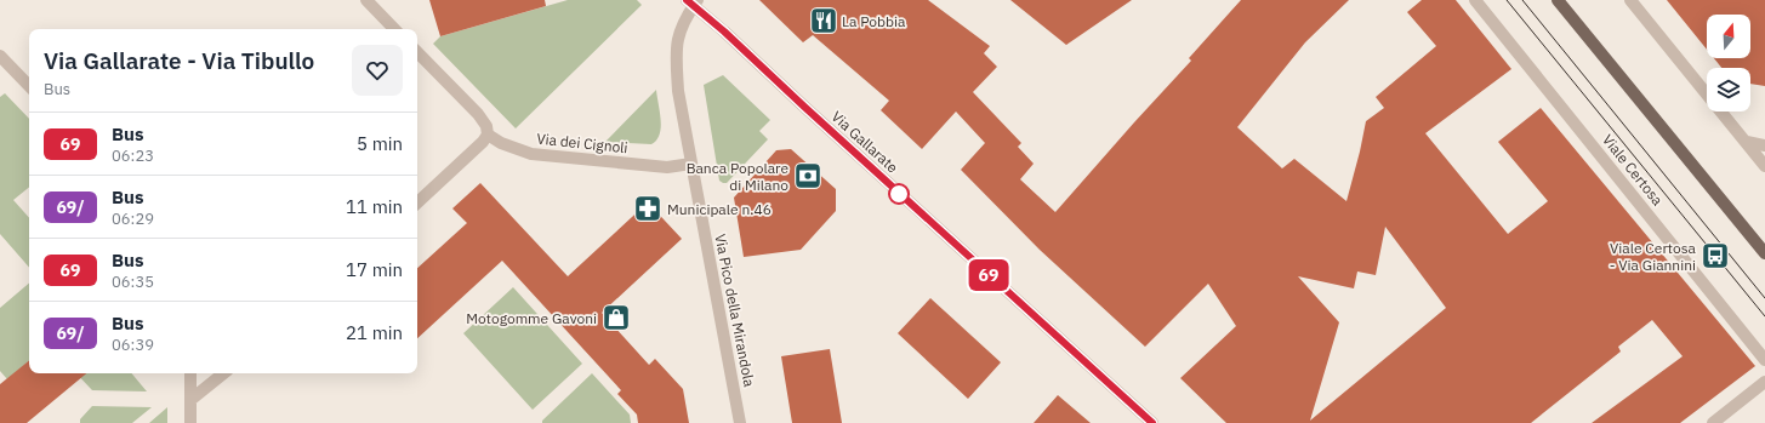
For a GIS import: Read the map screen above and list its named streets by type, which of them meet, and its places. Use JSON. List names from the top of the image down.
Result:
{
  "streets": {
    "street": [
      "Via Gallarate",
      "Via dei Cignoli",
      "Viale Certosa",
      "Via Pico della Mirandola"
    ]
  },
  "crossings": [
    ["Via Gallarate", "Via Pico della Mirandola"],
    ["Via dei Cignoli", "Via Pico della Mirandola"]
  ],
  "places": {
    "restaurant": ["La Pobbia"],
    "bank": ["Banca Popolare di Milano"],
    "pharmacy": ["Municipale n.46"],
    "bus stop": ["Viale Certosa - Via Giannini"],
    "shop": ["Motogomme Gavoni"]
  },
  "lines": ["bus line 69"],
  "north": "top",
  "page": {
    "on_map": "69",
    "heading": ["Via Gallarate - Via Tibullo", "Bus"],
    "list": [
      {
        "mark": "69",
        "name": "Bus",
        "note": "06:23",
        "value": "5 min"
      },
      {
        "mark": "69/",
        "name": "Bus",
        "note": "06:29",
        "value": "11 min"
      },
      {
        "mark": "69",
        "name": "Bus",
        "note": "06:35",
        "value": "17 min"
      },
      {
        "mark": "69/",
        "name": "Bus",
        "note": "06:39",
        "value": "21 min"
      }
    ]
  }
}
